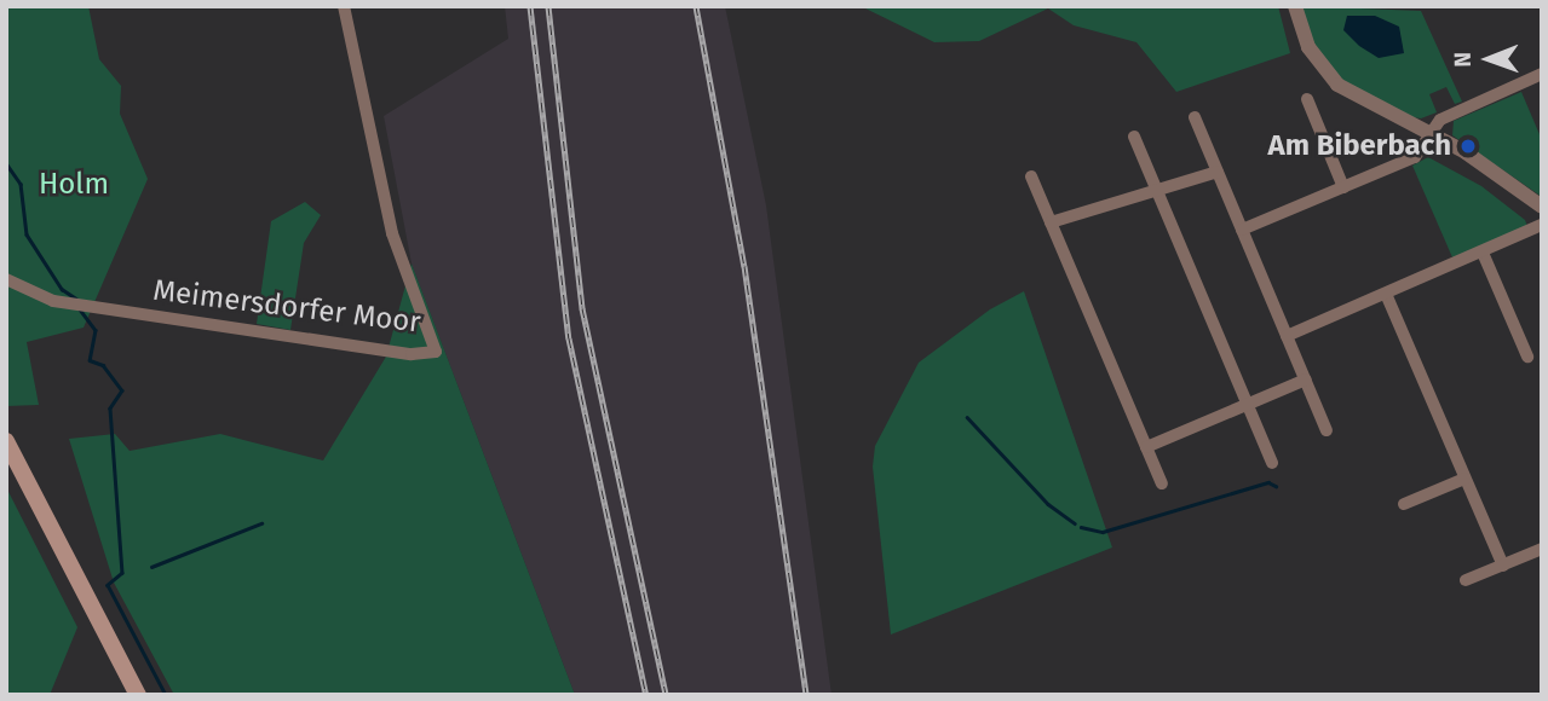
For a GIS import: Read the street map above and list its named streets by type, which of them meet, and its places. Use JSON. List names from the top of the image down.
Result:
{
  "streets": {
    "street": ["Meimersdorfer Moor"]
  },
  "parks": ["Holm"],
  "places": ["Am Biberbach"],
  "north": "left"
}
